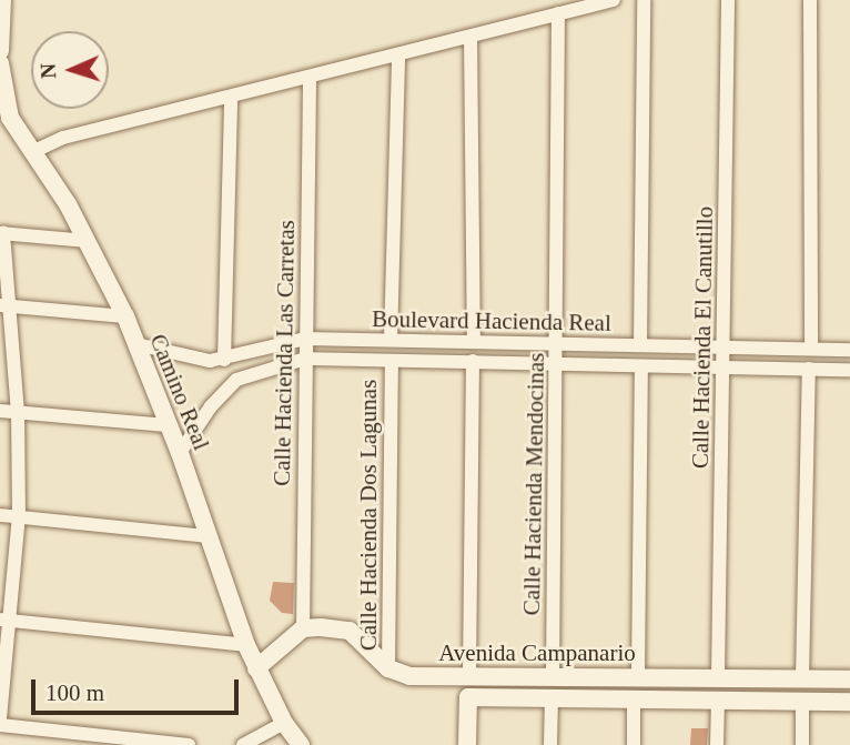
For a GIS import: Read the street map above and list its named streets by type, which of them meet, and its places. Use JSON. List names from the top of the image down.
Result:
{
  "streets": {
    "street": [
      "Boulevard Hacienda Real",
      "Calle Hacienda El Canutillo",
      "Calle Hacienda Las Carretas",
      "Camino Real",
      "Calle Hacienda Mendocinas",
      "Calle Hacienda Dos Lagunas",
      "Avenida Campanario"
    ]
  },
  "crossings": [
    ["Boulevard Hacienda Real", "Calle Hacienda El Canutillo"],
    ["Boulevard Hacienda Real", "Calle Hacienda Las Carretas"],
    ["Boulevard Hacienda Real", "Camino Real"],
    ["Boulevard Hacienda Real", "Calle Hacienda Mendocinas"],
    ["Boulevard Hacienda Real", "Calle Hacienda Dos Lagunas"],
    ["Calle Hacienda El Canutillo", "Avenida Campanario"],
    ["Calle Hacienda Mendocinas", "Avenida Campanario"],
    ["Calle Hacienda Dos Lagunas", "Avenida Campanario"]
  ],
  "scale_bar": "100 m",
  "north": "left"
}
